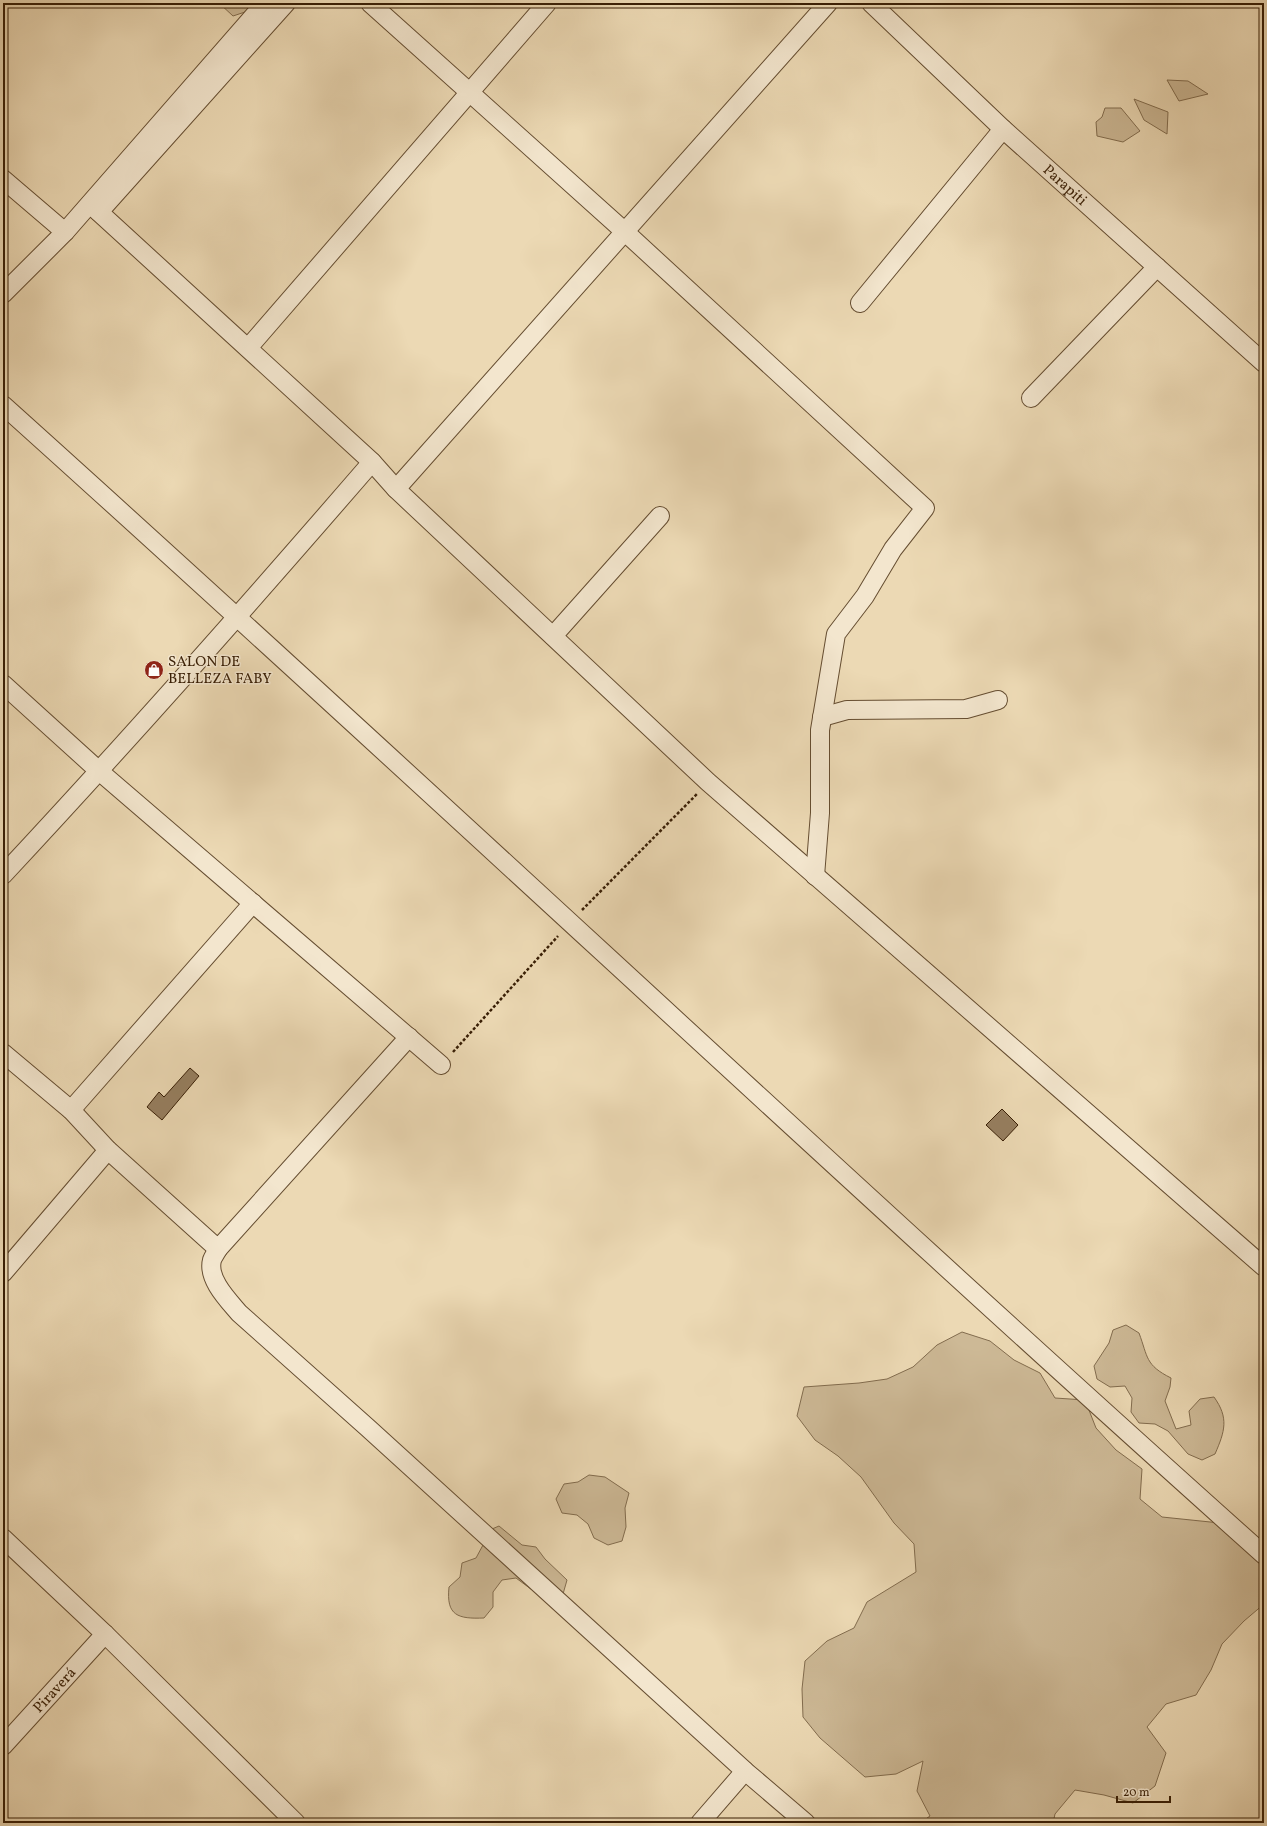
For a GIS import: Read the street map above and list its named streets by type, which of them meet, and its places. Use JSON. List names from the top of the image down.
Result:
{
  "streets": {
    "street": ["Parapiti", "Piraverá"]
  },
  "places": {
    "shop": ["SALON DE BELLEZA FABY"]
  },
  "scale_bar": "20 m"
}
